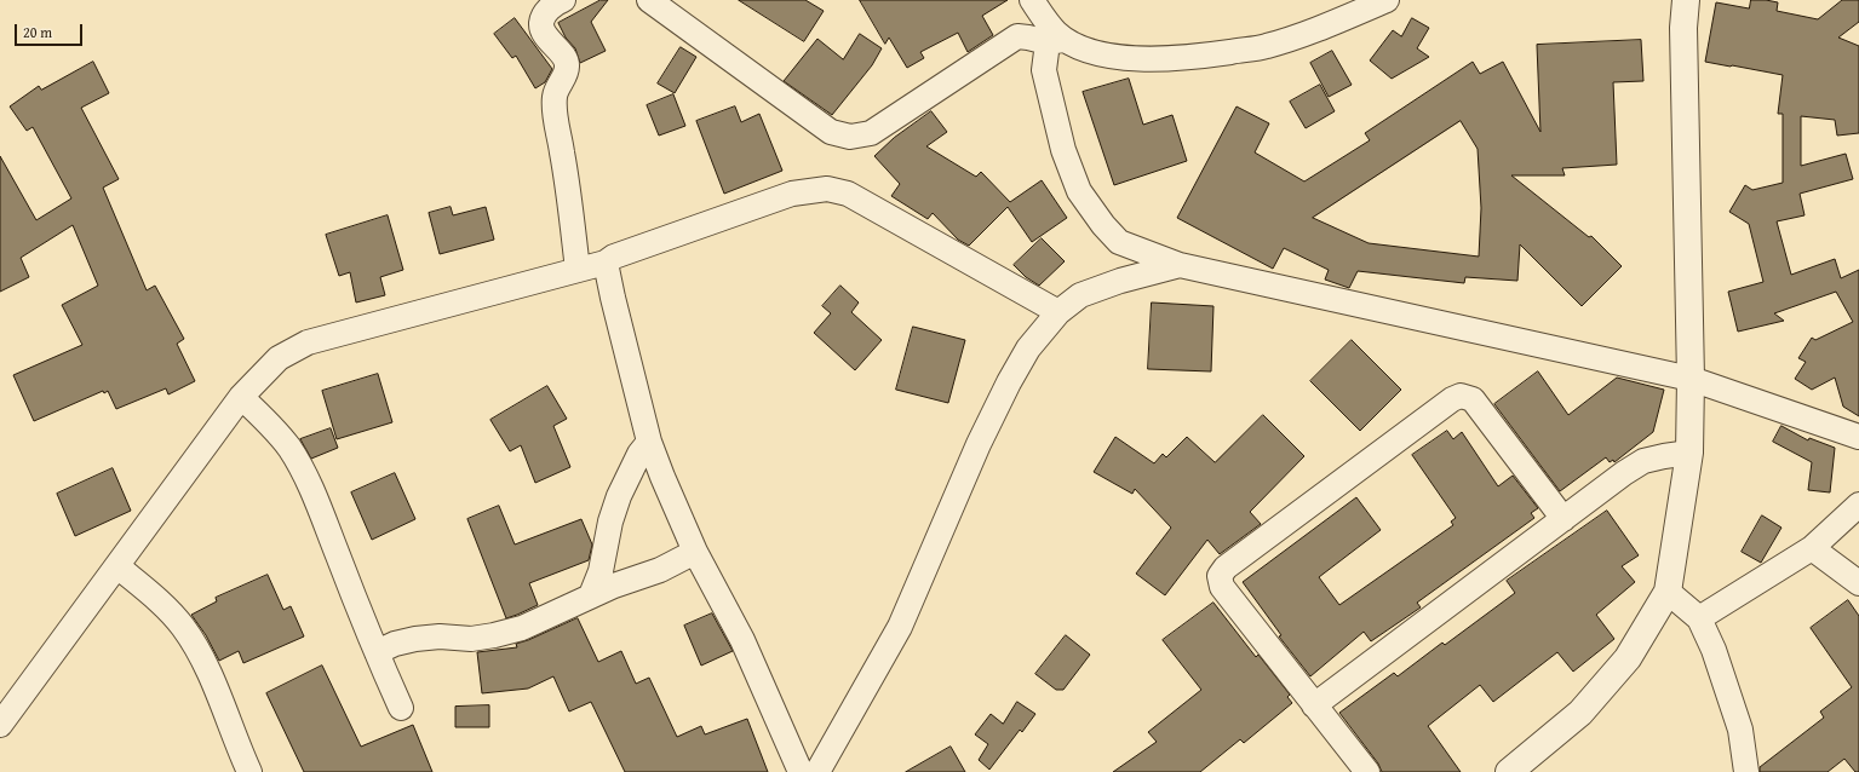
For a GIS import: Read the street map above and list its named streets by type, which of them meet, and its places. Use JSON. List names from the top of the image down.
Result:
{
  "scale_bar": "20 m"
}
